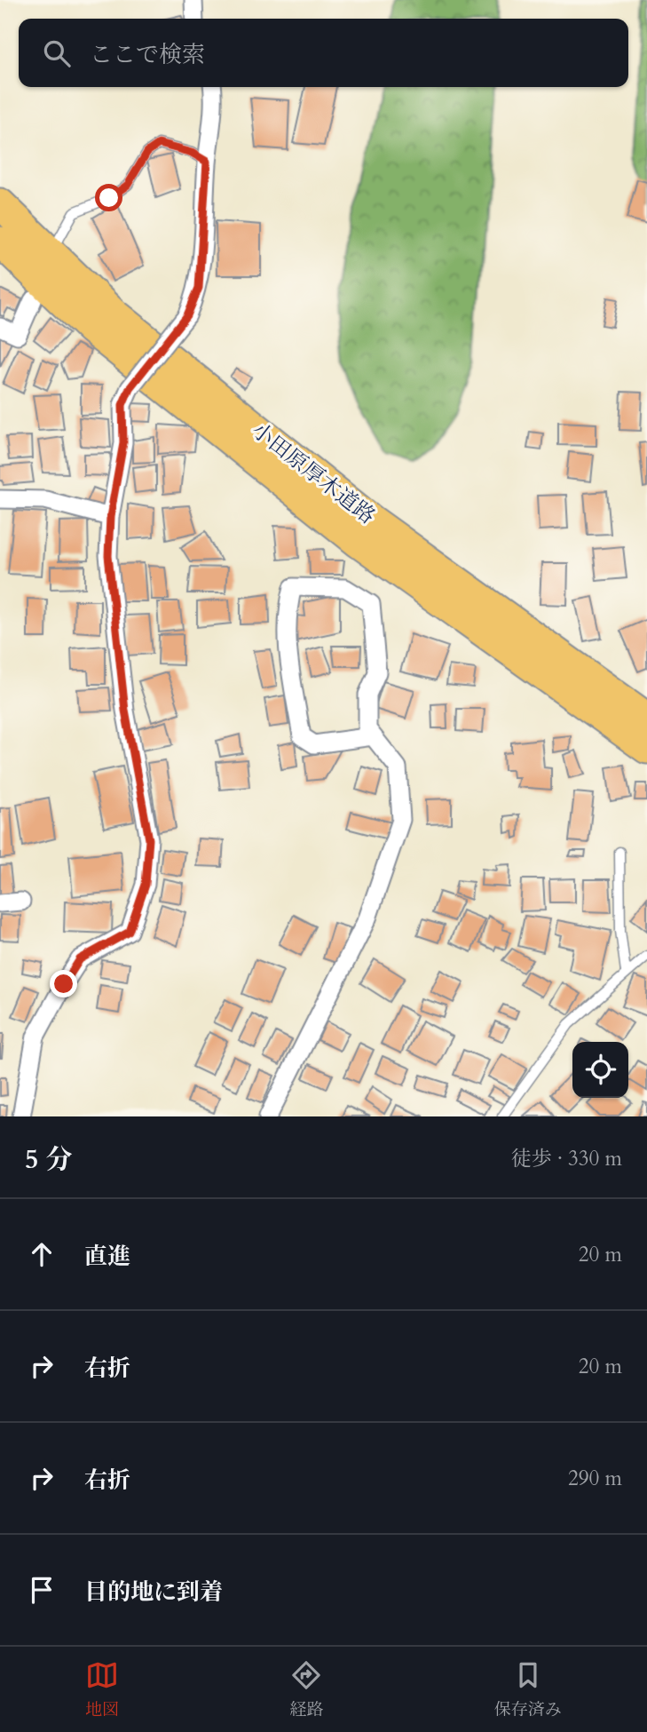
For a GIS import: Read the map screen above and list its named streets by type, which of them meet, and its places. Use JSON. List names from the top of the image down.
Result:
{
  "streets": {
    "highway": ["小田原厚木道路"]
  },
  "page": {
    "search": "ここで検索",
    "heading": ["5 分", "徒歩 · 330 m"],
    "list": [
      ["直進", "20 m"],
      ["右折", "20 m"],
      ["右折", "290 m"],
      "目的地に到着"
    ],
    "nav": ["地図", "経路", "保存済み"]
  }
}
